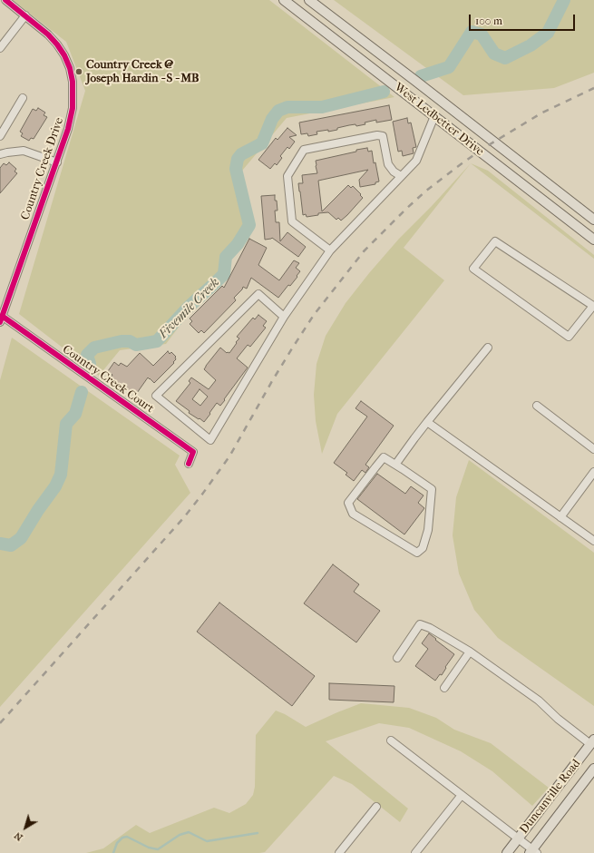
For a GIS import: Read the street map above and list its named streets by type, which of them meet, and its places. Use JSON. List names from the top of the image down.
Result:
{
  "streets": {
    "main road": ["West Ledbetter Drive", "Duncanville Road"],
    "street": ["Country Creek Drive", "Country Creek Court"]
  },
  "crossings": [
    ["Country Creek Drive", "Country Creek Court"]
  ],
  "water": ["Fivemile Creek"],
  "places": ["Country Creek @ Joseph Hardin - S - MB"],
  "scale_bar": "100 m",
  "north": "bottom left"
}
